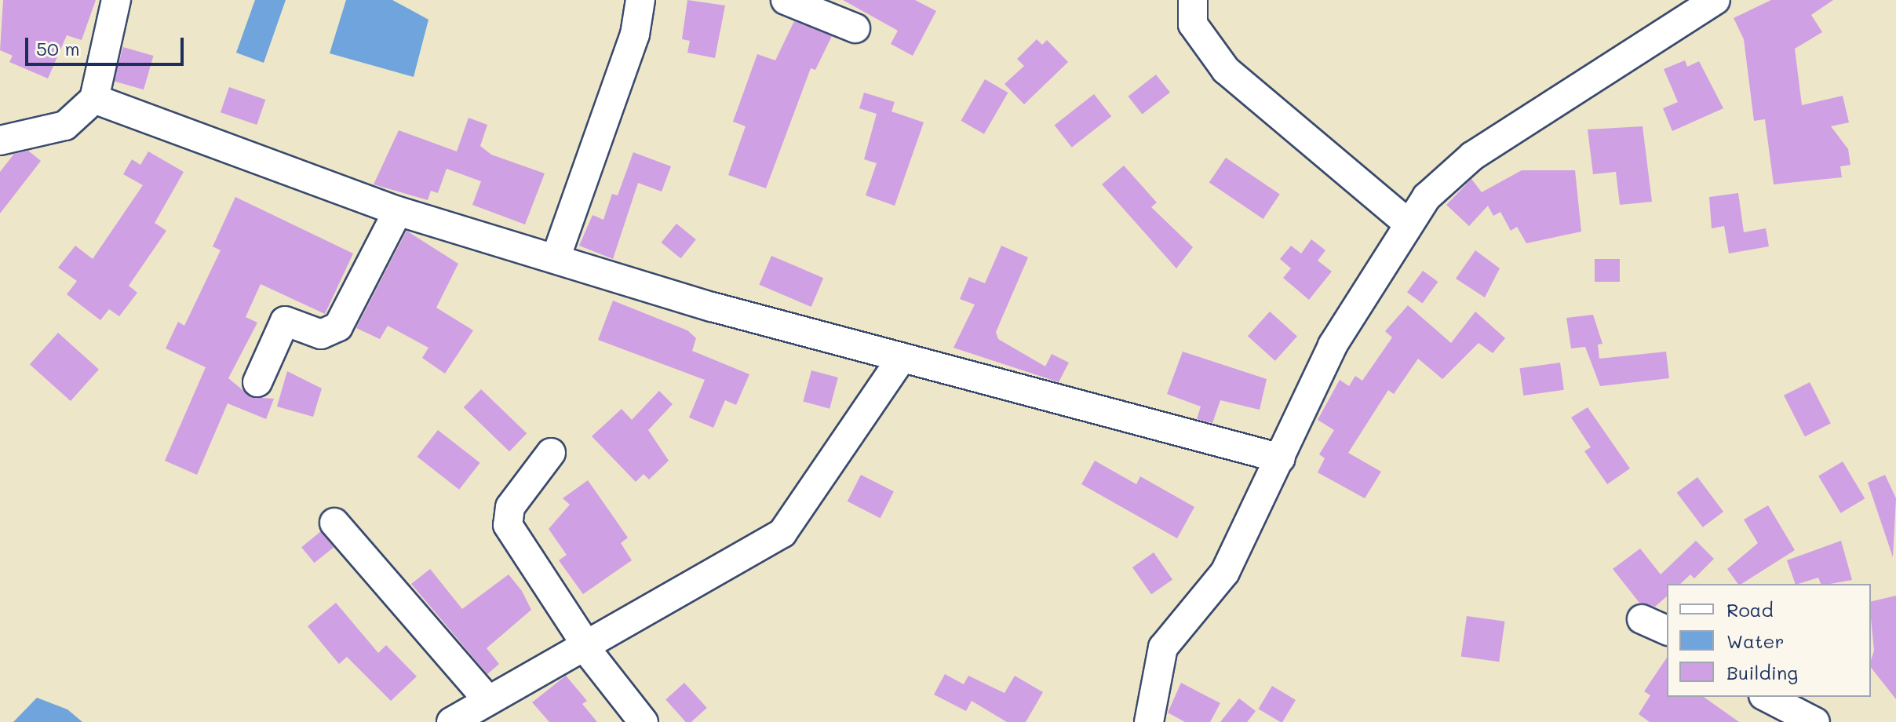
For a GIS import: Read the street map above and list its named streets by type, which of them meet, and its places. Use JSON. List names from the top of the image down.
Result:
{
  "legend": ["Road", "Water", "Building"],
  "scale_bar": "50 m"
}
